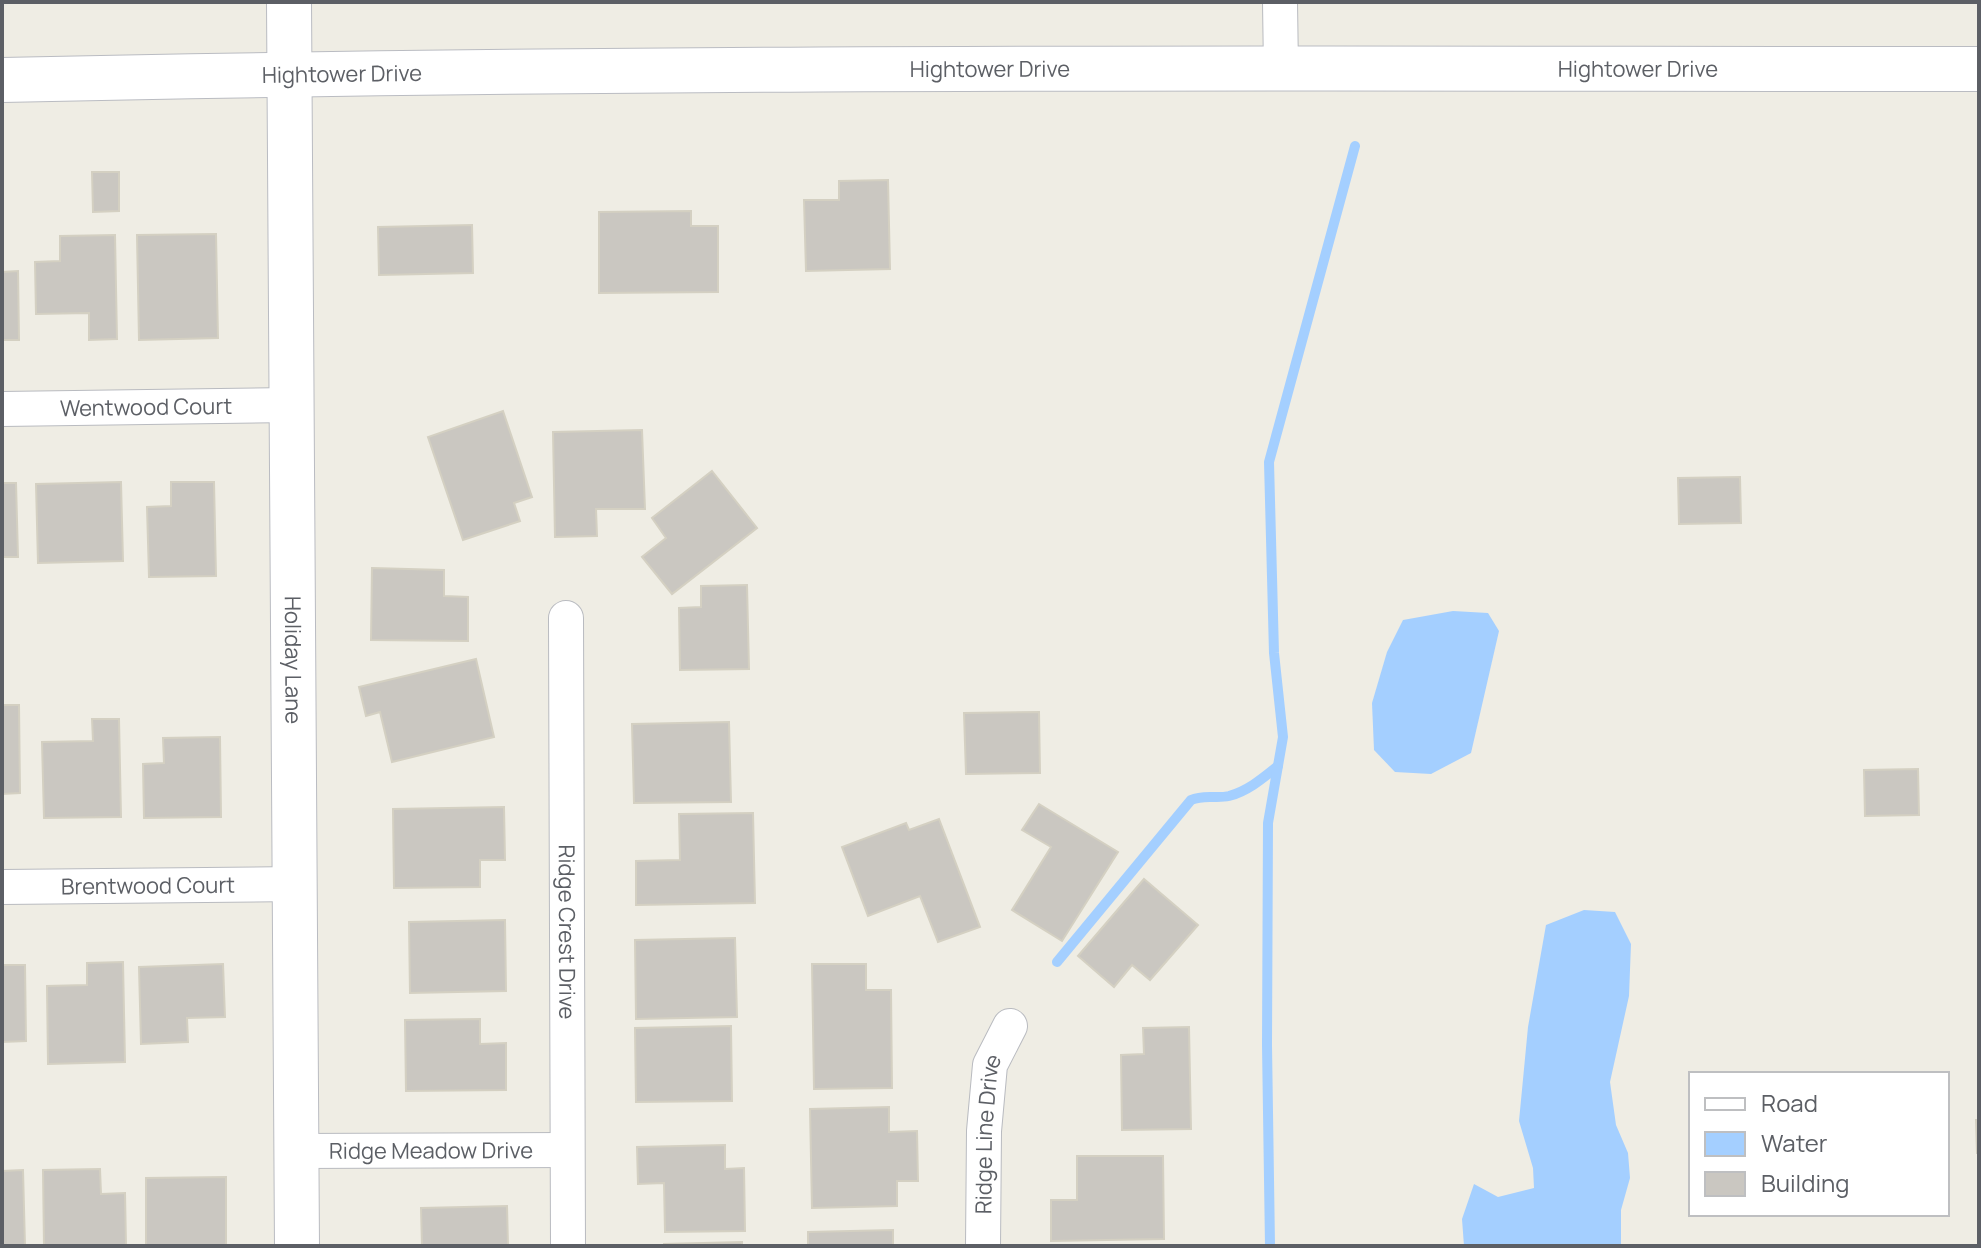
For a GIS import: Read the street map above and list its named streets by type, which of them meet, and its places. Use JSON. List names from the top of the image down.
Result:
{
  "streets": {
    "street": [
      "Hightower Drive",
      "Wentwood Court",
      "Holiday Lane",
      "Brentwood Court",
      "Ridge Crest Drive",
      "Ridge Line Drive",
      "Ridge Meadow Drive"
    ]
  },
  "crossings": [
    ["Hightower Drive", "Holiday Lane"],
    ["Wentwood Court", "Holiday Lane"],
    ["Holiday Lane", "Brentwood Court"],
    ["Holiday Lane", "Ridge Meadow Drive"],
    ["Ridge Crest Drive", "Ridge Meadow Drive"]
  ],
  "legend": ["Road", "Water", "Building"]
}
